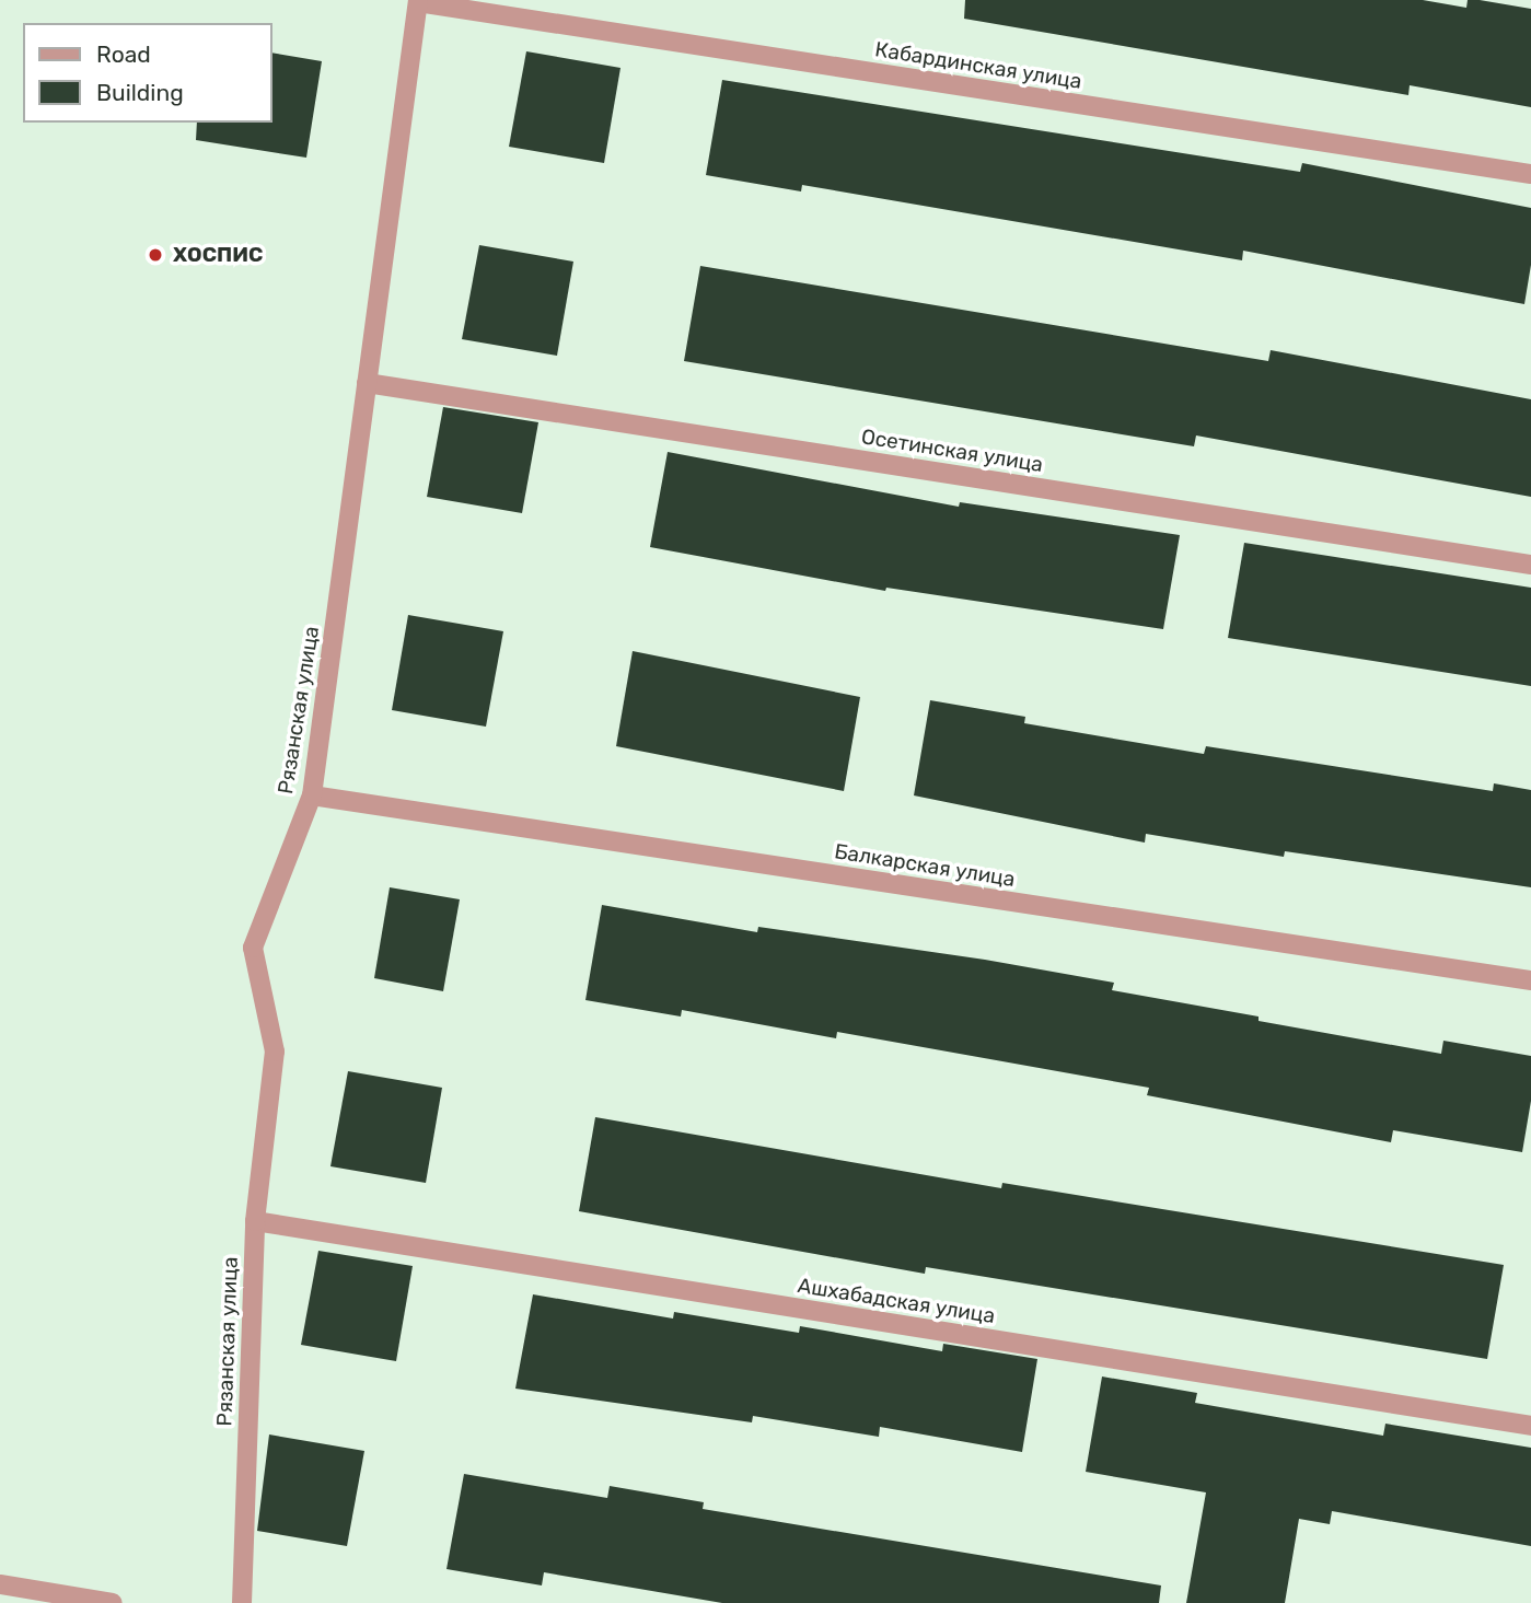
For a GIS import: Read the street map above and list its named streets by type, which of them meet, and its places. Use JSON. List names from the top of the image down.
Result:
{
  "streets": {
    "street": [
      "Кабардинская улица",
      "Осетинская улица",
      "Рязанская улица",
      "Балкарская улица",
      "Ашхабадская улица"
    ]
  },
  "crossings": [
    ["Кабардинская улица", "Рязанская улица"],
    ["Осетинская улица", "Рязанская улица"],
    ["Рязанская улица", "Балкарская улица"],
    ["Рязанская улица", "Ашхабадская улица"]
  ],
  "places": ["ХОСПИС"],
  "legend": ["Road", "Building"]
}
